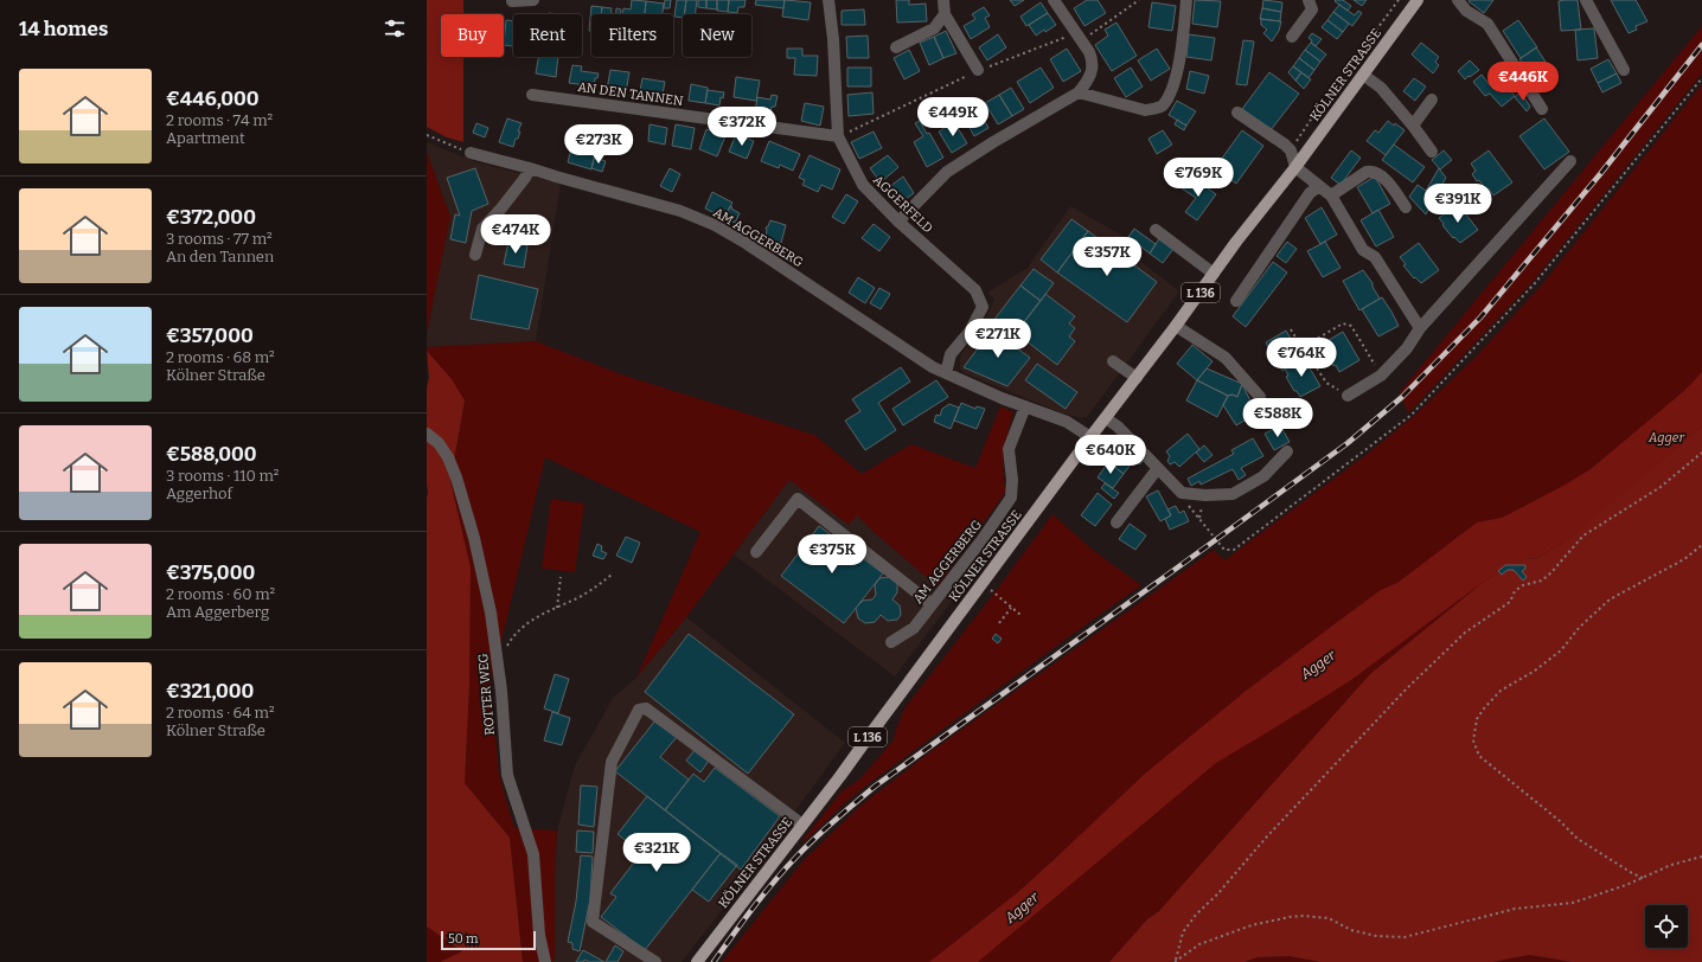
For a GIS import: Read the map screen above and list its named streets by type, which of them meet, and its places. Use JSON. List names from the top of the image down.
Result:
{
  "streets": {
    "main road": ["KÖLNER STRASSE", "L 136"],
    "street": [
      "AN DEN TANNEN",
      "AGGERFELD",
      "AM AGGERBERG",
      "ROTTER WEG"
    ]
  },
  "crossings": [
    ["KÖLNER STRASSE", "AM AGGERBERG"],
    ["AN DEN TANNEN", "AGGERFELD"],
    ["AGGERFELD", "AM AGGERBERG"]
  ],
  "water": ["Agger"],
  "parks": ["Agger"],
  "scale_bar": "50 m",
  "page": {
    "heading": "14 homes",
    "chip": [
      "Buy",
      "Rent",
      "Filters",
      "New"
    ],
    "list": [
      {
        "name": "€446,000",
        "note": "2 rooms · 74 m² · Apartment"
      },
      {
        "name": "€372,000",
        "note": "3 rooms · 77 m² · An den Tannen"
      },
      {
        "name": "€357,000",
        "note": "2 rooms · 68 m² · Kölner Straße"
      },
      {
        "name": "€588,000",
        "note": "3 rooms · 110 m² · Aggerhof"
      },
      {
        "name": "€375,000",
        "note": "2 rooms · 60 m² · Am Aggerberg"
      },
      {
        "name": "€321,000",
        "note": "2 rooms · 64 m² · Kölner Straße"
      }
    ],
    "price": [
      "€446K",
      "€449K",
      "€372K",
      "€273K",
      "€769K",
      "€391K",
      "€474K",
      "€357K",
      "€271K",
      "€764K",
      "€588K",
      "€640K",
      "€375K",
      "€321K"
    ],
    "scale": "50 m"
  }
}
